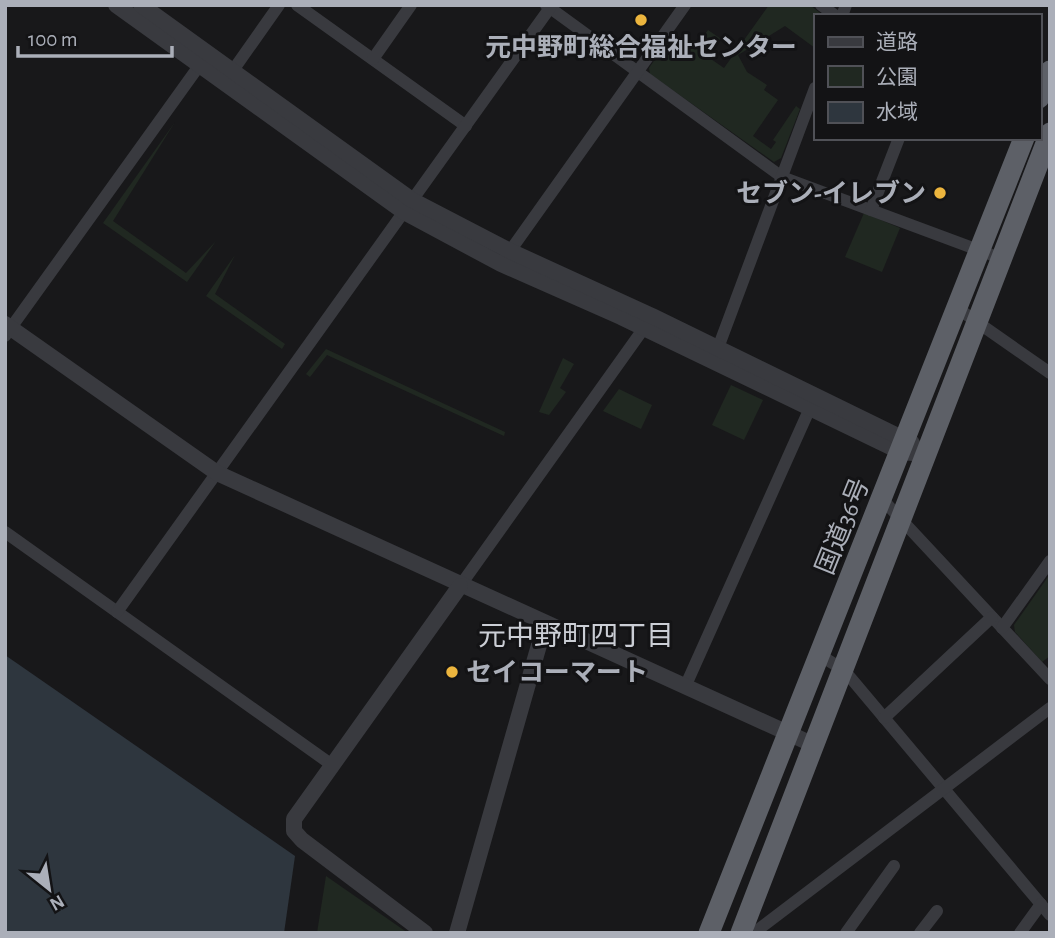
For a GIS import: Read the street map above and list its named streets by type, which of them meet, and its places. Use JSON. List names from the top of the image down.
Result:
{
  "streets": {
    "highway": ["国道36号"]
  },
  "districts": ["元中野町四丁目"],
  "places": ["元中野町総合福祉センター", "セブン-イレブン", "セイコーマート"],
  "legend": ["道路", "公園", "水域"],
  "scale_bar": "100 m",
  "north": "bottom right"
}
